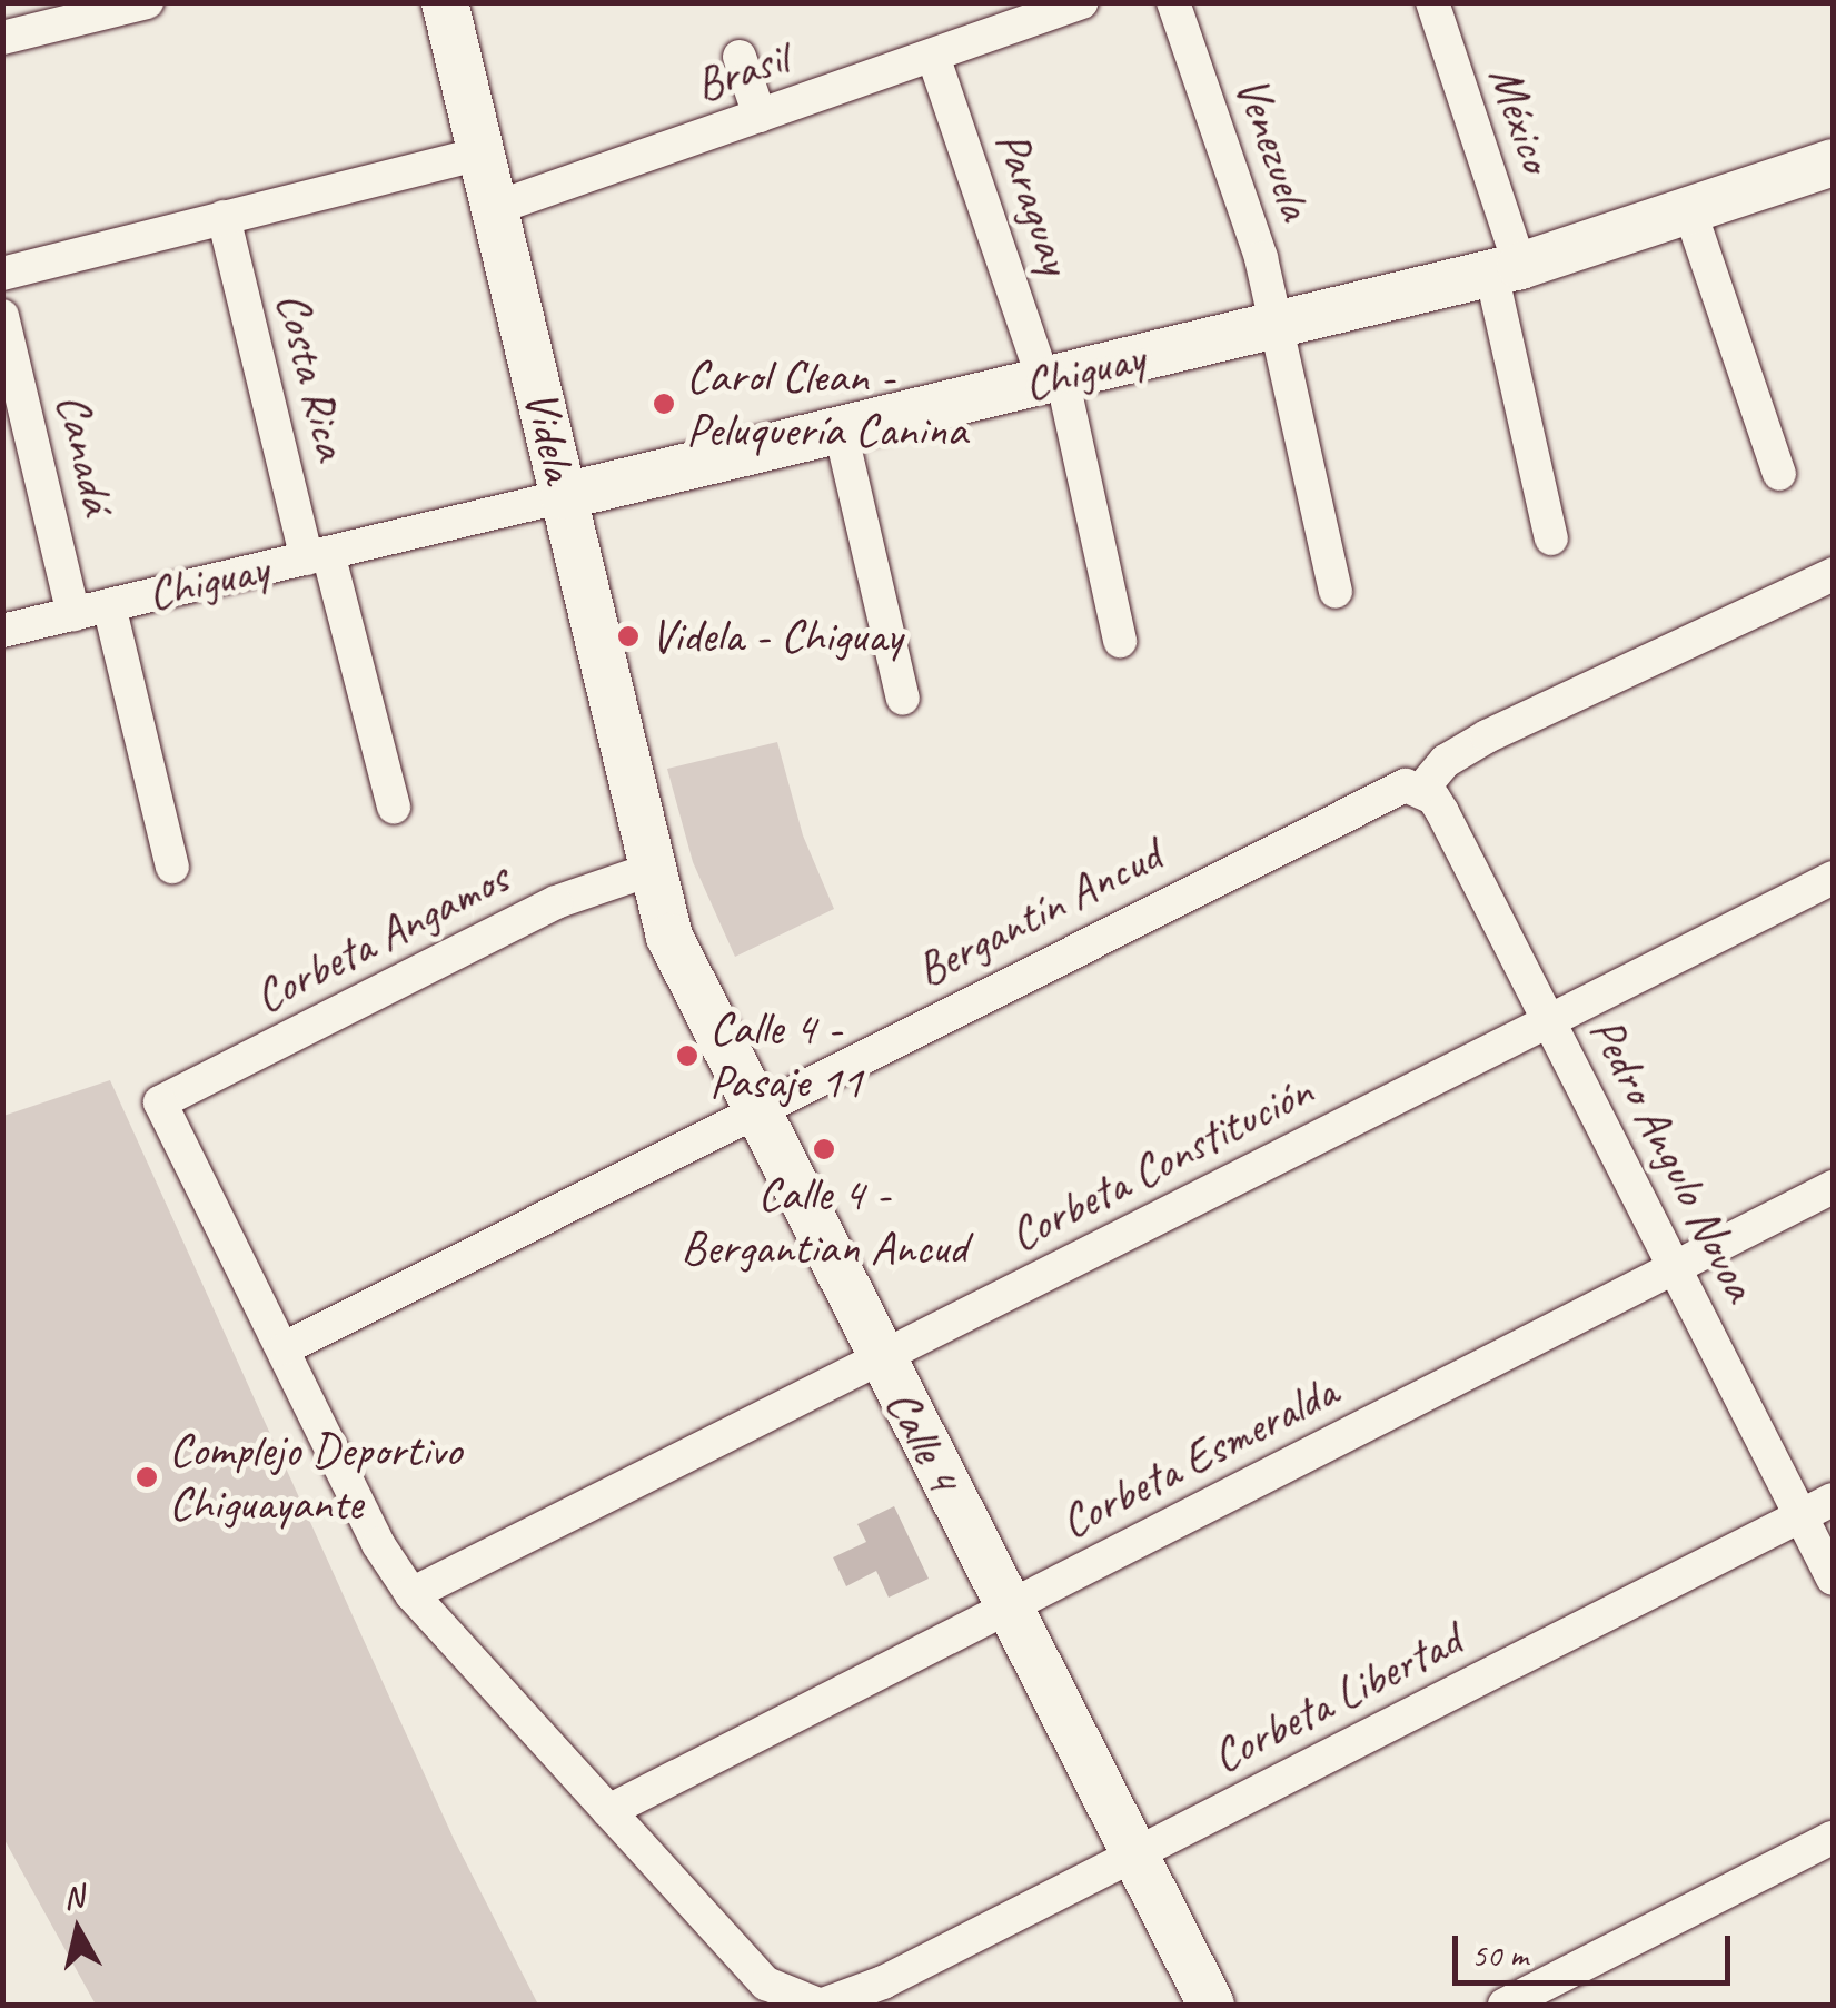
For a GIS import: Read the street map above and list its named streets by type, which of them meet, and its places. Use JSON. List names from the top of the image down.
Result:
{
  "streets": {
    "street": [
      "Brasil",
      "México",
      "Venezuela",
      "Paraguay",
      "Chiguay",
      "Costa Rica",
      "Videla",
      "Canadá",
      "Bergantín Ancud",
      "Corbeta Angamos",
      "Pedro Angulo Novoa",
      "Corbeta Constitución",
      "Calle 4",
      "Corbeta Esmeralda",
      "Corbeta Libertad"
    ]
  },
  "crossings": [
    ["Brasil", "Paraguay"],
    ["Brasil", "Videla"],
    ["México", "Chiguay"],
    ["Venezuela", "Chiguay"],
    ["Paraguay", "Chiguay"],
    ["Chiguay", "Costa Rica"],
    ["Chiguay", "Videla"],
    ["Chiguay", "Canadá"],
    ["Videla", "Corbeta Angamos"],
    ["Videla", "Calle 4"],
    ["Bergantín Ancud", "Corbeta Angamos"],
    ["Bergantín Ancud", "Pedro Angulo Novoa"],
    ["Bergantín Ancud", "Calle 4"],
    ["Corbeta Angamos", "Calle 4"],
    ["Pedro Angulo Novoa", "Corbeta Constitución"],
    ["Pedro Angulo Novoa", "Corbeta Esmeralda"],
    ["Pedro Angulo Novoa", "Corbeta Libertad"],
    ["Corbeta Constitución", "Calle 4"],
    ["Calle 4", "Corbeta Esmeralda"],
    ["Calle 4", "Corbeta Libertad"]
  ],
  "places": [
    "Carol Clean - Peluquería Canina",
    "Videla - Chiguay",
    "Calle 4 - Pasaje 11",
    "Calle 4 - Bergantian Ancud",
    "Complejo Deportivo Chiguayante"
  ],
  "scale_bar": "50 m",
  "north": "top"
}
